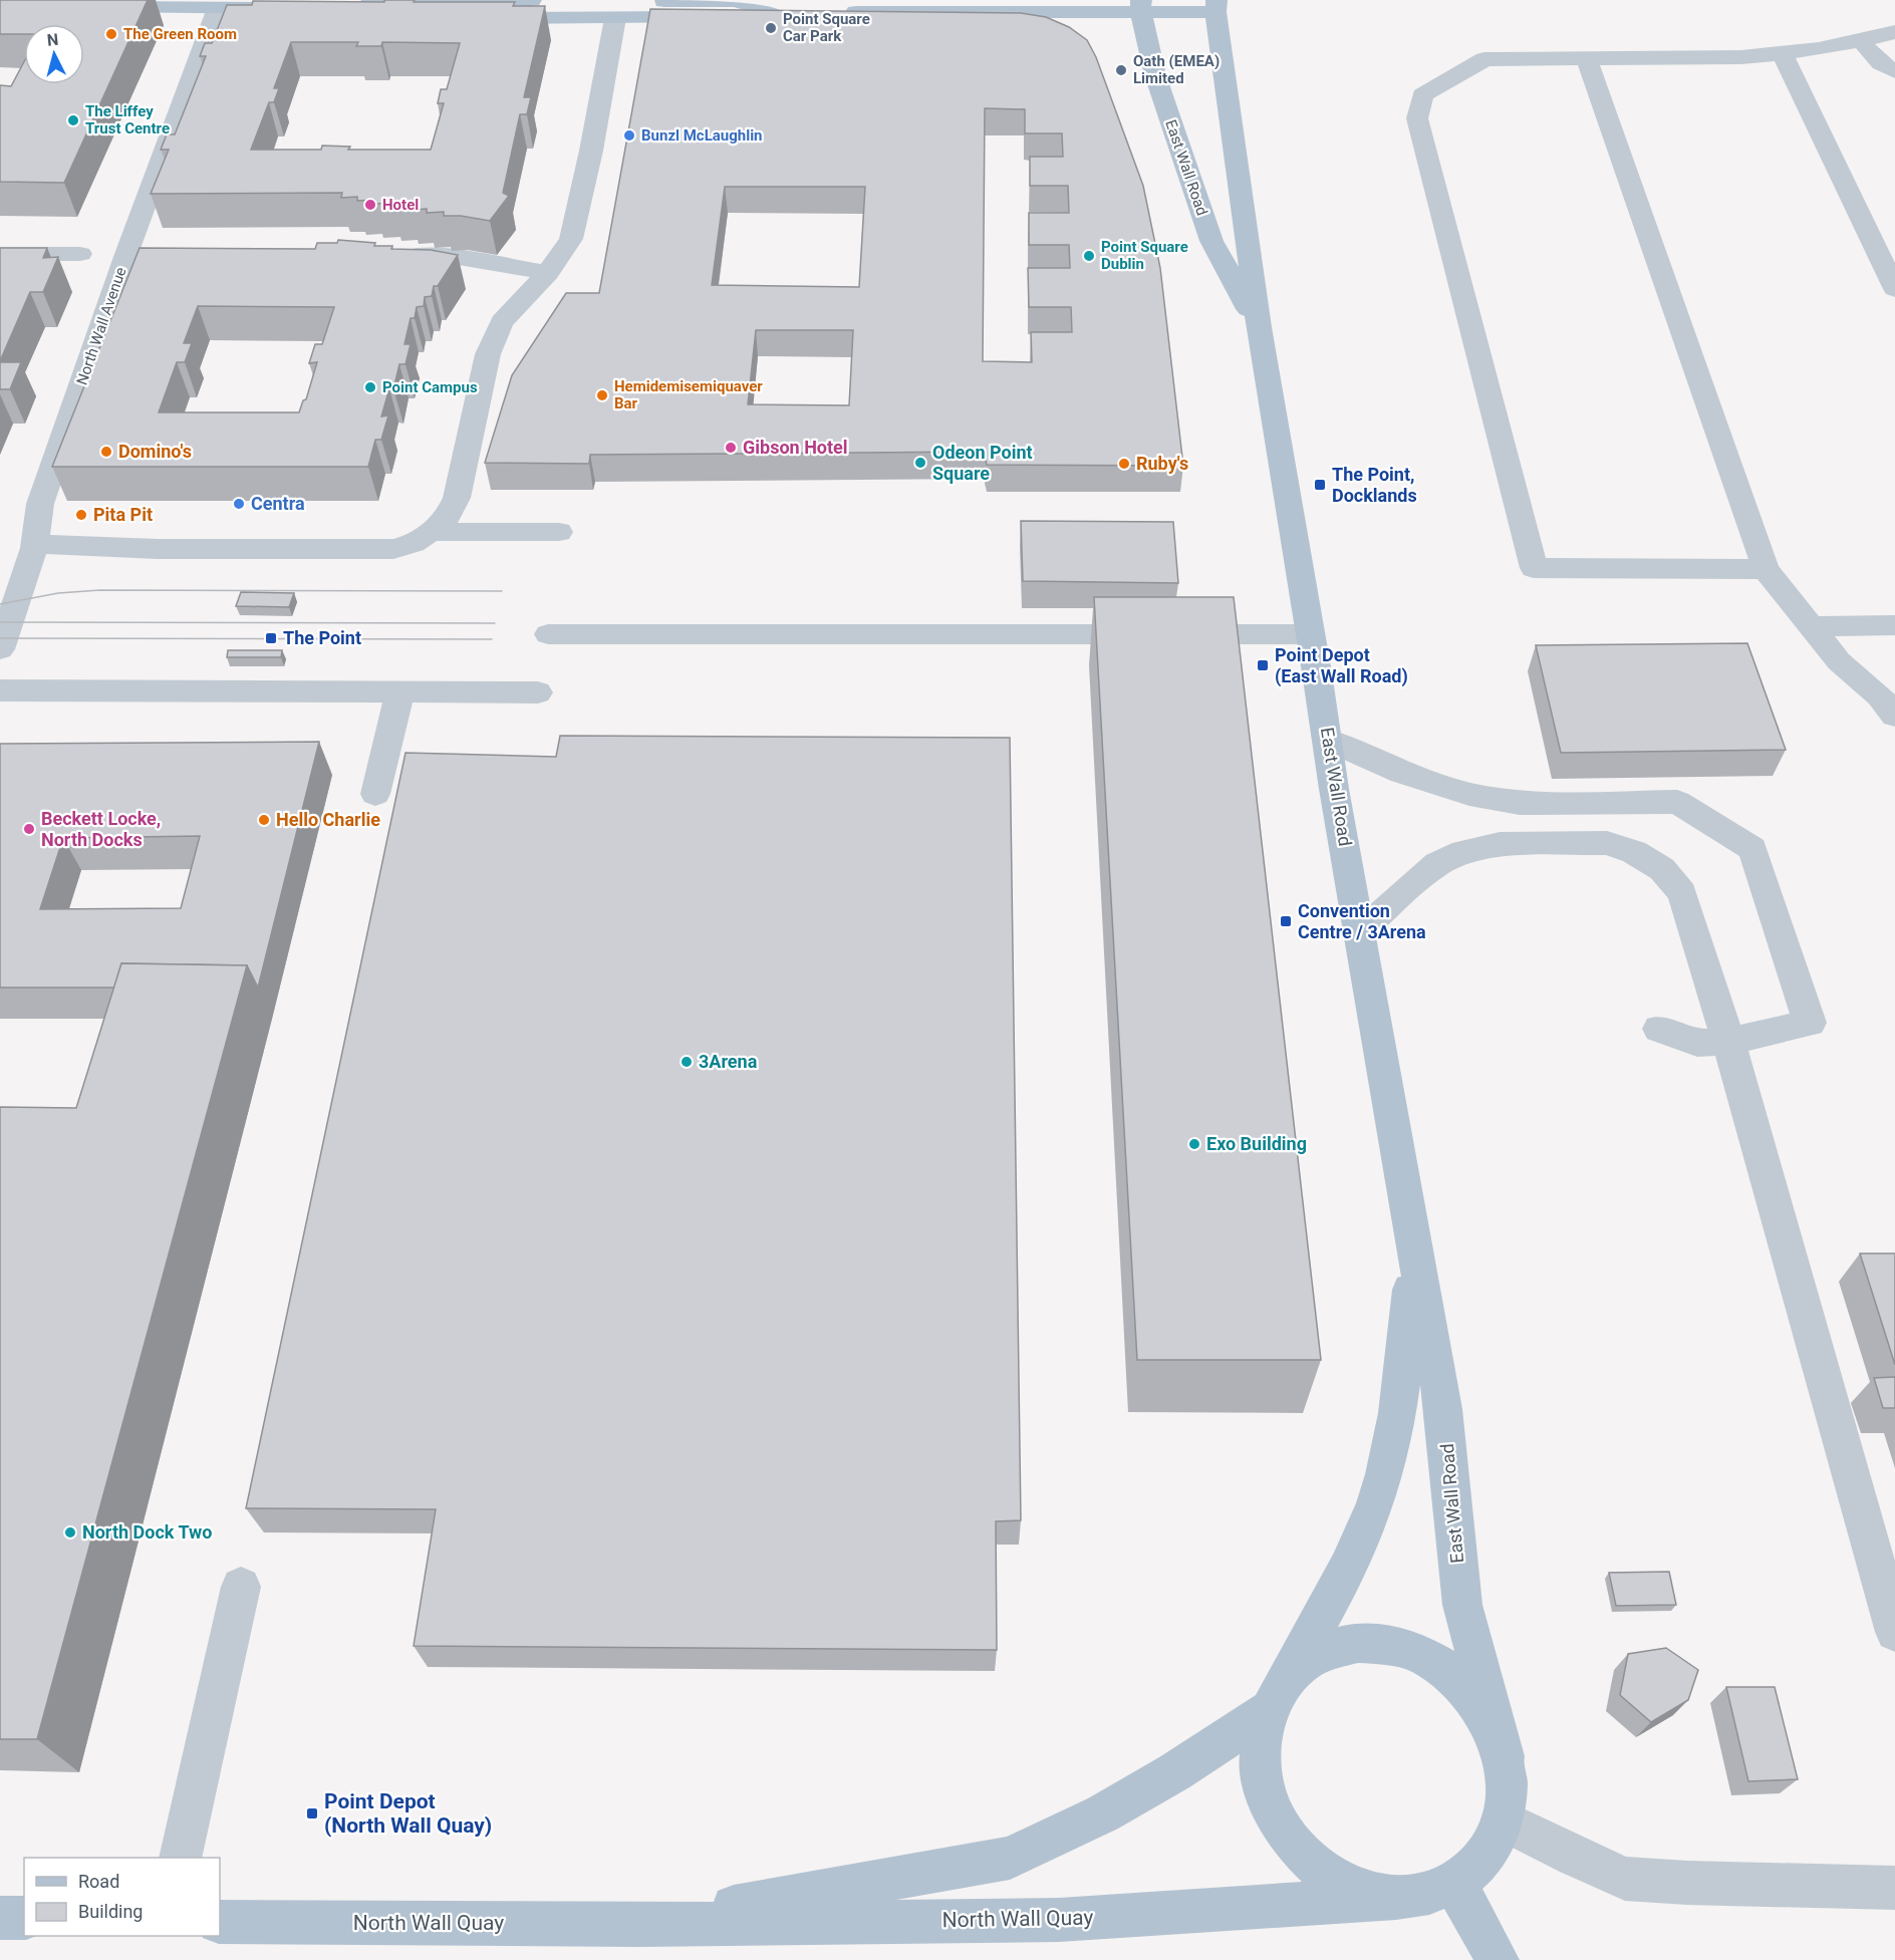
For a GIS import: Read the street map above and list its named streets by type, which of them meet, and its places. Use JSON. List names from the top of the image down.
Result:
{
  "streets": {
    "main road": ["East Wall Road", "North Wall Quay"],
    "street": ["North Wall Avenue"]
  },
  "crossings": [
    ["East Wall Road", "North Wall Quay"]
  ],
  "places": {
    "other": [
      "Point Square Car Park",
      "The Green Room",
      "Oath (EMEA) Limited",
      "The Liffey Trust Centre",
      "Bunzl McLaughlin",
      "Hotel",
      "Point Square Dublin",
      "Point Campus",
      "Hemidemisemiquaver Bar",
      "Gibson Hotel",
      "Domino's",
      "Odeon Point Square",
      "Ruby's",
      "Centra",
      "Pita Pit",
      "Hello Charlie",
      "Beckett Locke, North Docks",
      "3Arena",
      "Exo Building",
      "North Dock Two"
    ],
    "transit": [
      "The Point, Docklands",
      "The Point",
      "Point Depot (East Wall Road)",
      "Convention Centre / 3Arena",
      "Point Depot (North Wall Quay)"
    ]
  },
  "legend": ["Road", "Building"],
  "north": "top"
}
